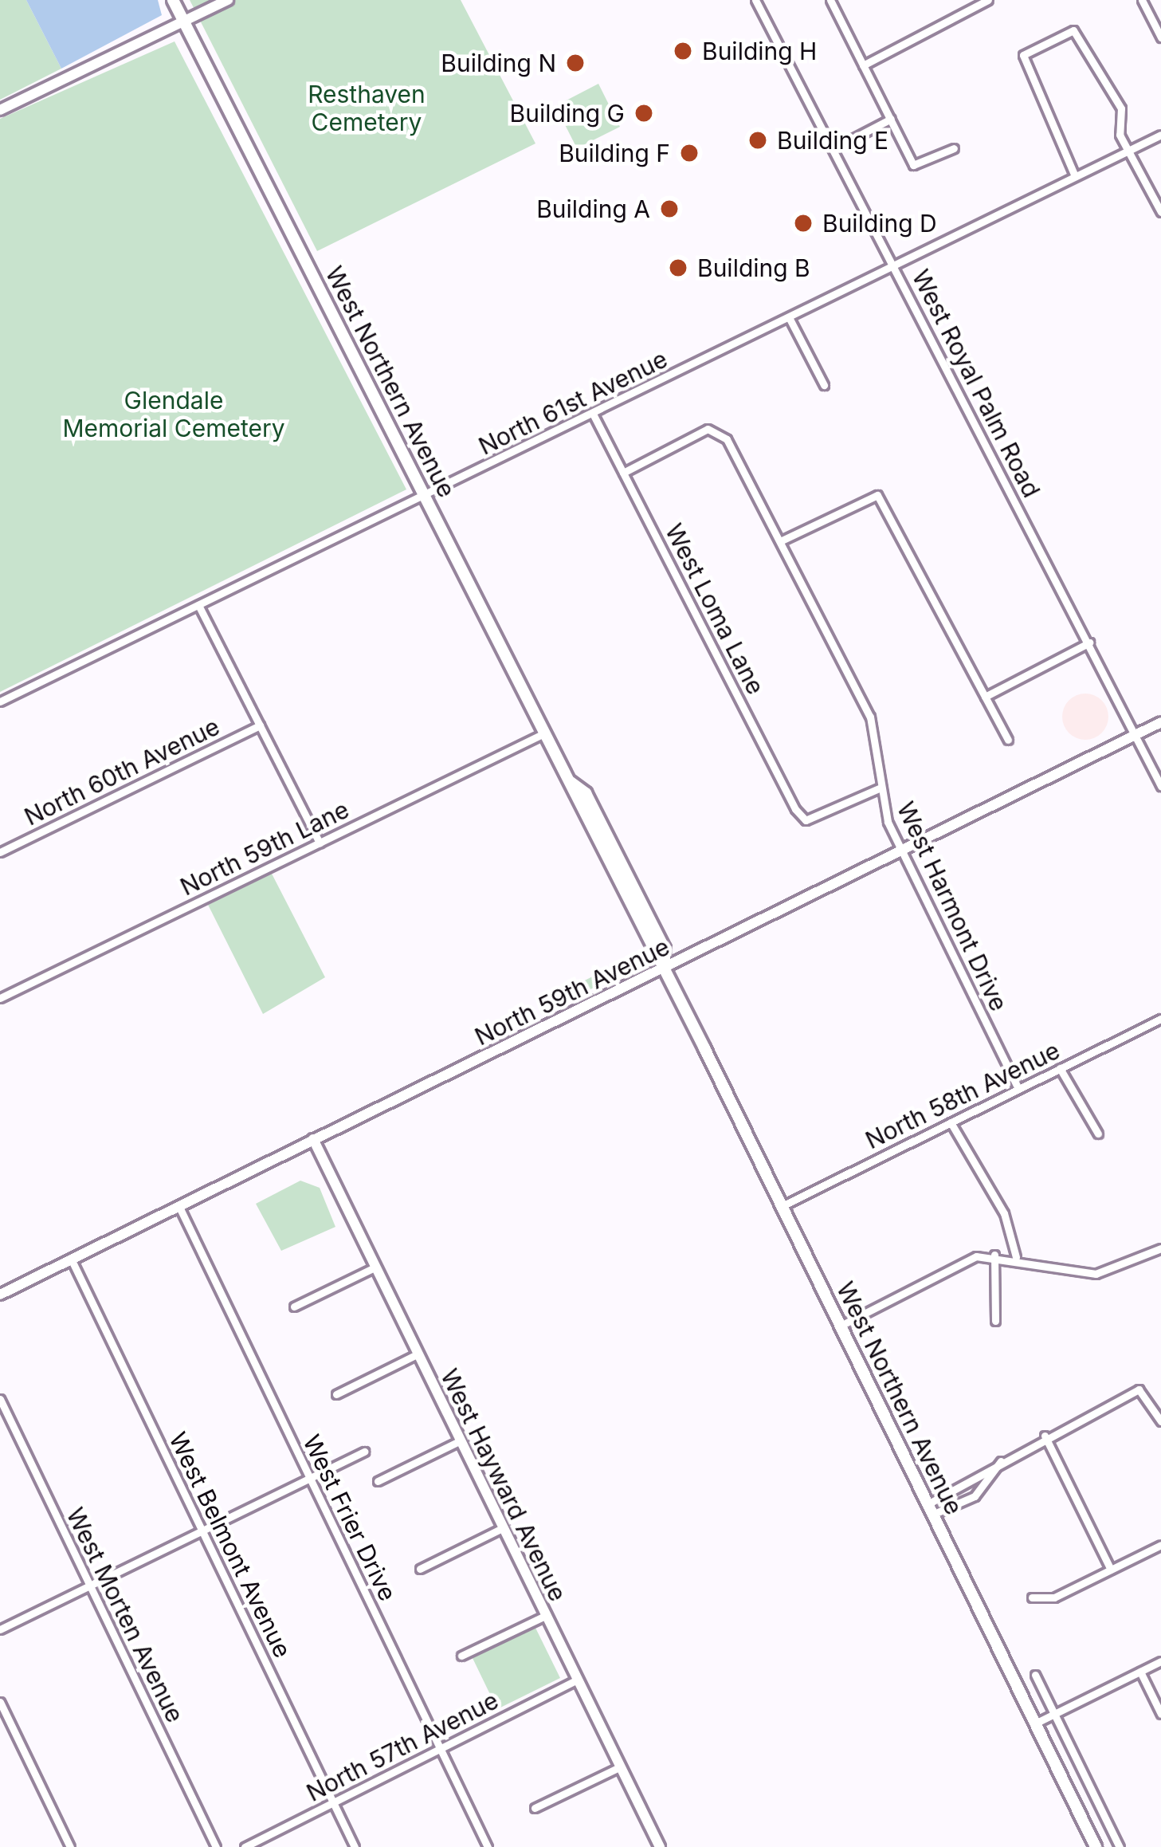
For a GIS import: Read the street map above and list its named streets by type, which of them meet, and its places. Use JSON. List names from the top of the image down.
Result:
{
  "streets": {
    "main road": ["West Northern Avenue", "North 59th Avenue", "West Hayward Avenue"],
    "street": [
      "West Royal Palm Road",
      "North 61st Avenue",
      "West Loma Lane",
      "North 60th Avenue",
      "North 59th Lane",
      "West Harmont Drive",
      "North 58th Avenue",
      "West Frier Drive",
      "West Belmont Avenue",
      "West Morten Avenue",
      "North 57th Avenue"
    ]
  },
  "crossings": [
    ["West Northern Avenue", "North 61st Avenue"],
    ["West Northern Avenue", "North 59th Lane"],
    ["West Northern Avenue", "North 59th Avenue"],
    ["West Northern Avenue", "North 58th Avenue"],
    ["West Royal Palm Road", "North 61st Avenue"],
    ["West Royal Palm Road", "North 59th Avenue"],
    ["North 61st Avenue", "West Loma Lane"],
    ["West Loma Lane", "West Harmont Drive"],
    ["West Harmont Drive", "North 59th Avenue"],
    ["West Harmont Drive", "North 58th Avenue"],
    ["North 59th Avenue", "West Hayward Avenue"],
    ["North 59th Avenue", "West Frier Drive"],
    ["North 59th Avenue", "West Belmont Avenue"],
    ["West Hayward Avenue", "North 57th Avenue"],
    ["West Frier Drive", "North 57th Avenue"],
    ["West Belmont Avenue", "North 57th Avenue"]
  ],
  "parks": ["Resthaven Cemetery", "Glendale Memorial Cemetery"],
  "places": [
    "Building H",
    "Building N",
    "Building G",
    "Building E",
    "Building F",
    "Building A",
    "Building D",
    "Building B"
  ]
}
